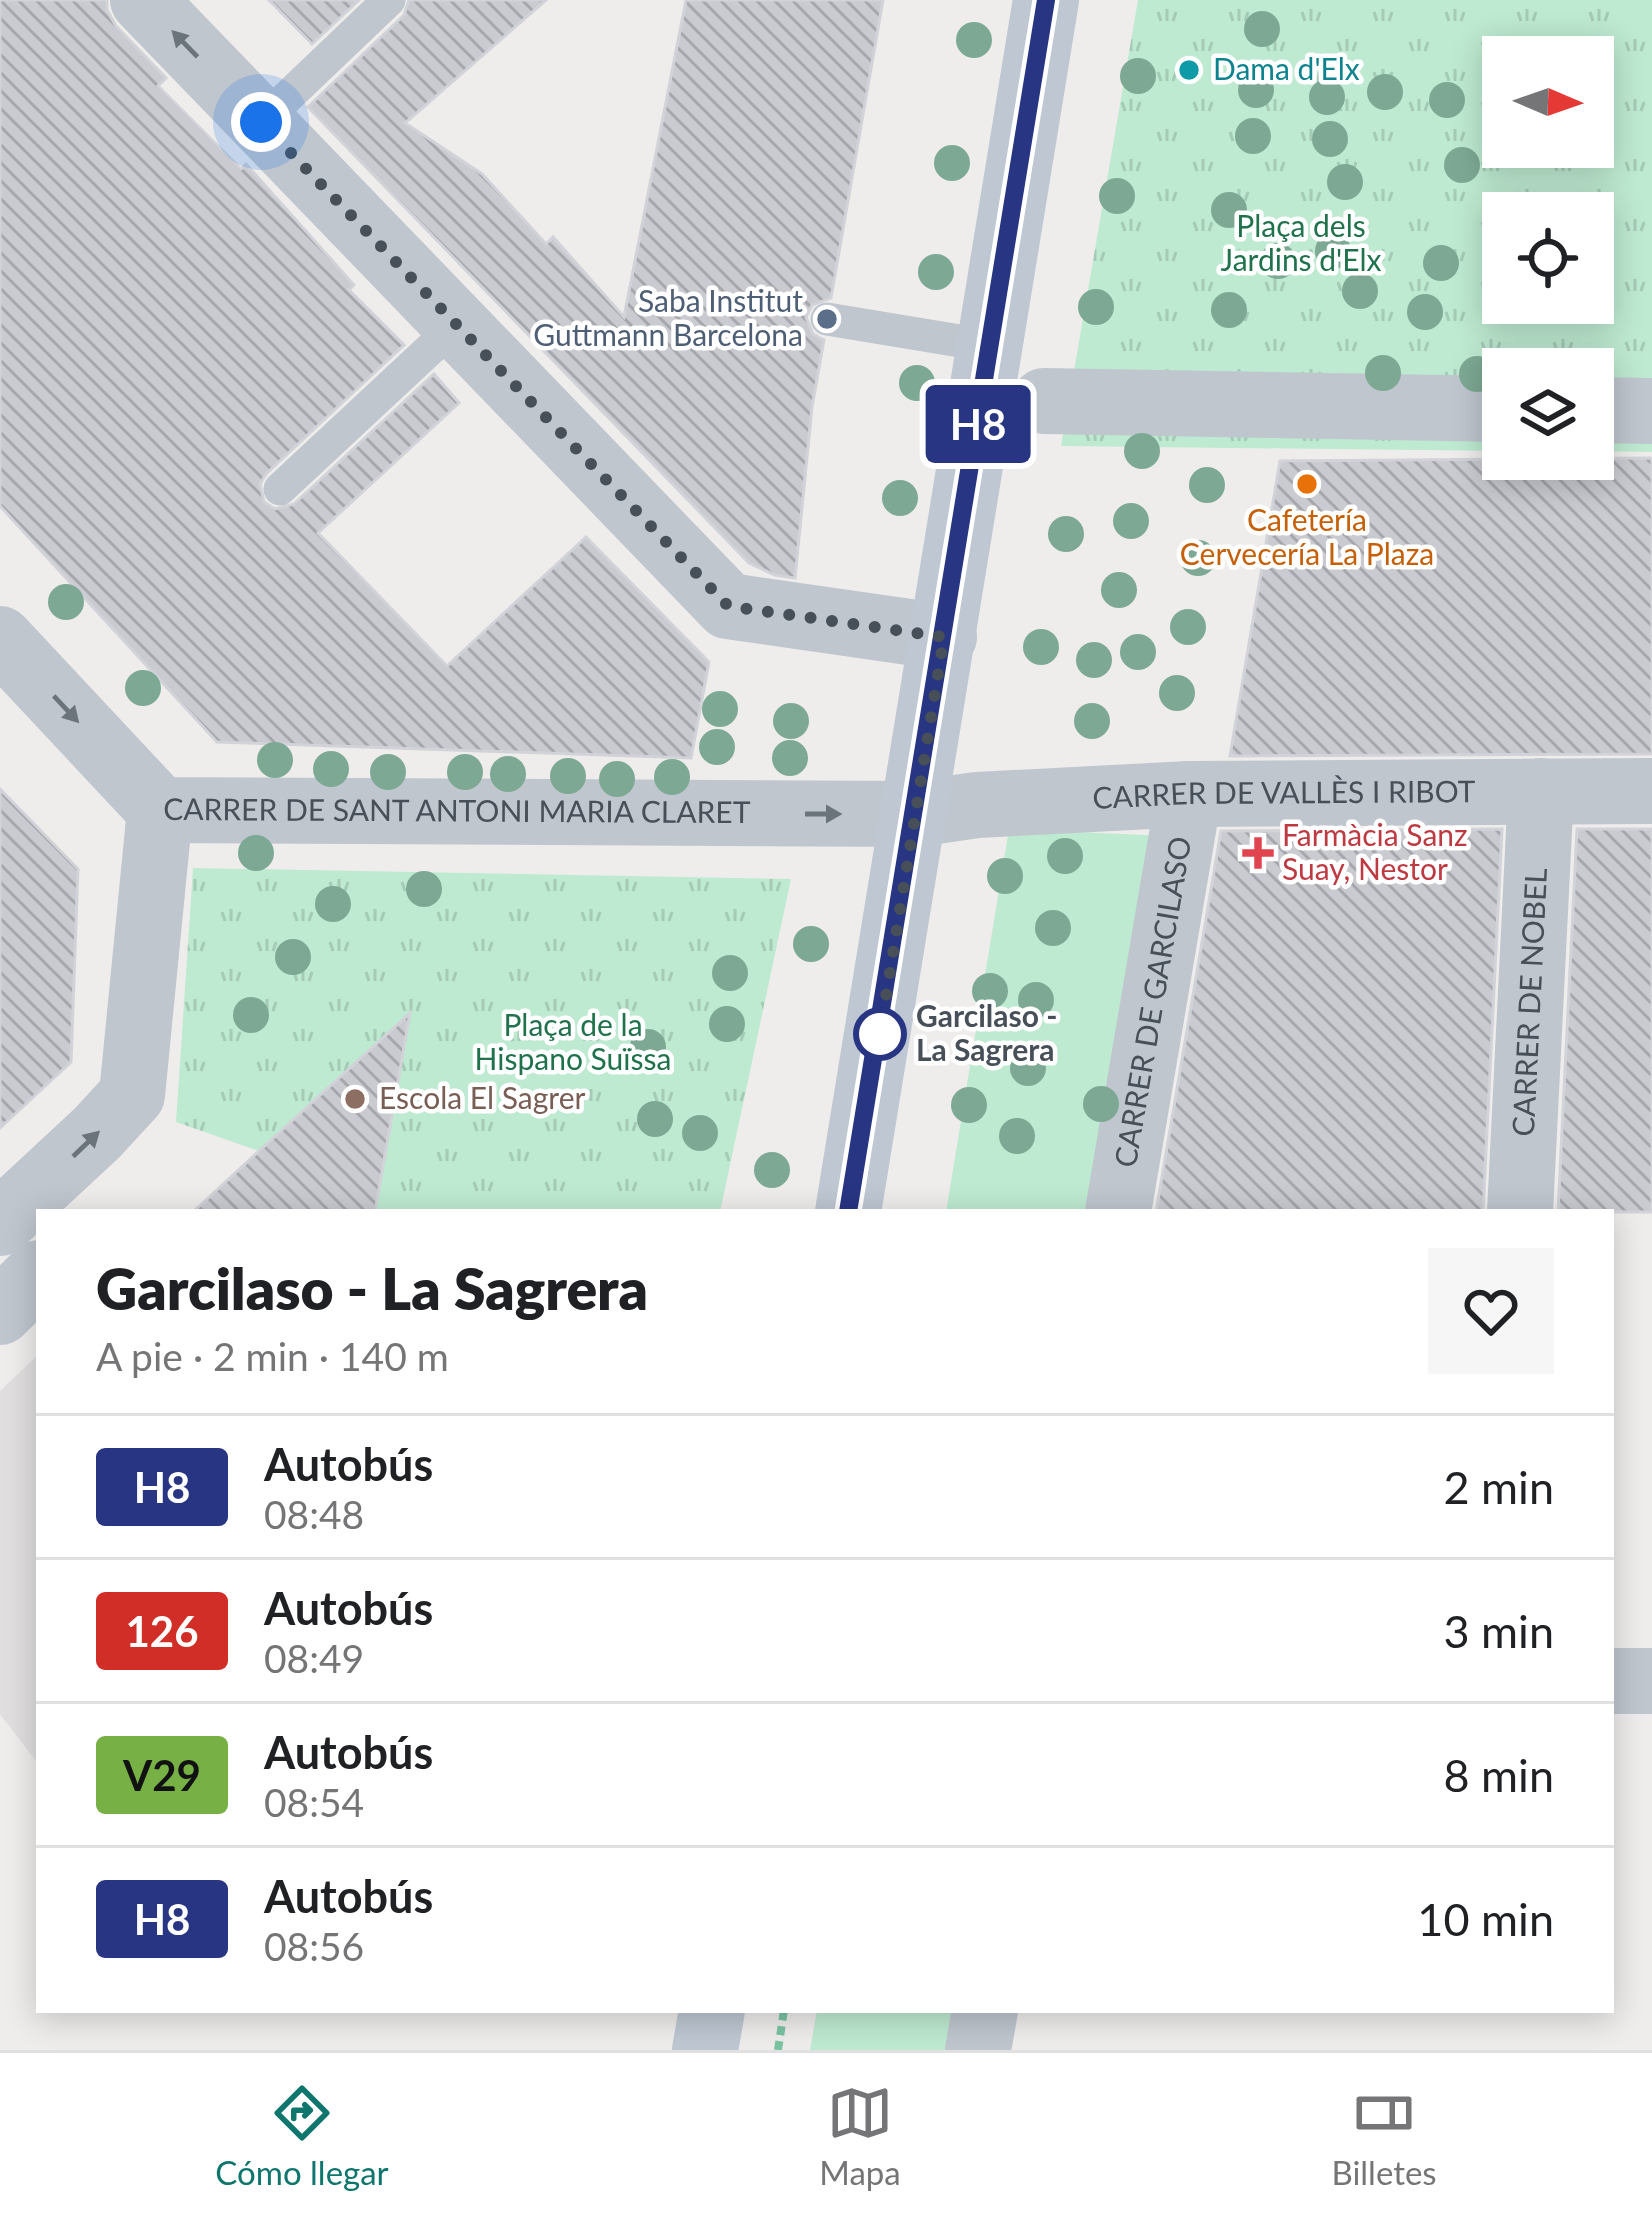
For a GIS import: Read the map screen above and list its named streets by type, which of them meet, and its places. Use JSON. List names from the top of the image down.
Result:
{
  "streets": {
    "street": [
      "CARRER DE VALLÈS I RIBOT",
      "CARRER DE SANT ANTONI MARIA CLARET",
      "CARRER DE NOBEL",
      "CARRER DE GARCILASO"
    ]
  },
  "crossings": [
    ["CARRER DE VALLÈS I RIBOT", "CARRER DE SANT ANTONI MARIA CLARET"],
    ["CARRER DE VALLÈS I RIBOT", "CARRER DE NOBEL"],
    ["CARRER DE VALLÈS I RIBOT", "CARRER DE GARCILASO"]
  ],
  "one_way": ["CARRER DE SANT ANTONI MARIA CLARET"],
  "parks": ["Plaça dels Jardins d'Elx", "Plaça de la Hispano Suïssa"],
  "places": {
    "other": [
      "Dama d'Elx",
      "Saba Institut Guttmann Barcelona",
      "Cafetería Cervecería La Plaza",
      "Garcilaso - La Sagrera",
      "Escola El Sagrer"
    ],
    "health": ["Farmàcia Sanz Suay, Nestor"]
  },
  "lines": ["bus line H8"],
  "north": "right",
  "page": {
    "on_map": "H8",
    "heading": ["Garcilaso - La Sagrera", "A pie · 2 min · 140 m"],
    "list": [
      {
        "mark": "H8",
        "name": "Autobús",
        "note": "08:48",
        "value": "2 min"
      },
      {
        "mark": "126",
        "name": "Autobús",
        "note": "08:49",
        "value": "3 min"
      },
      {
        "mark": "V29",
        "name": "Autobús",
        "note": "08:54",
        "value": "8 min"
      },
      {
        "mark": "H8",
        "name": "Autobús",
        "note": "08:56",
        "value": "10 min"
      }
    ],
    "tabs": ["Cómo llegar", "Mapa", "Billetes"]
  }
}
